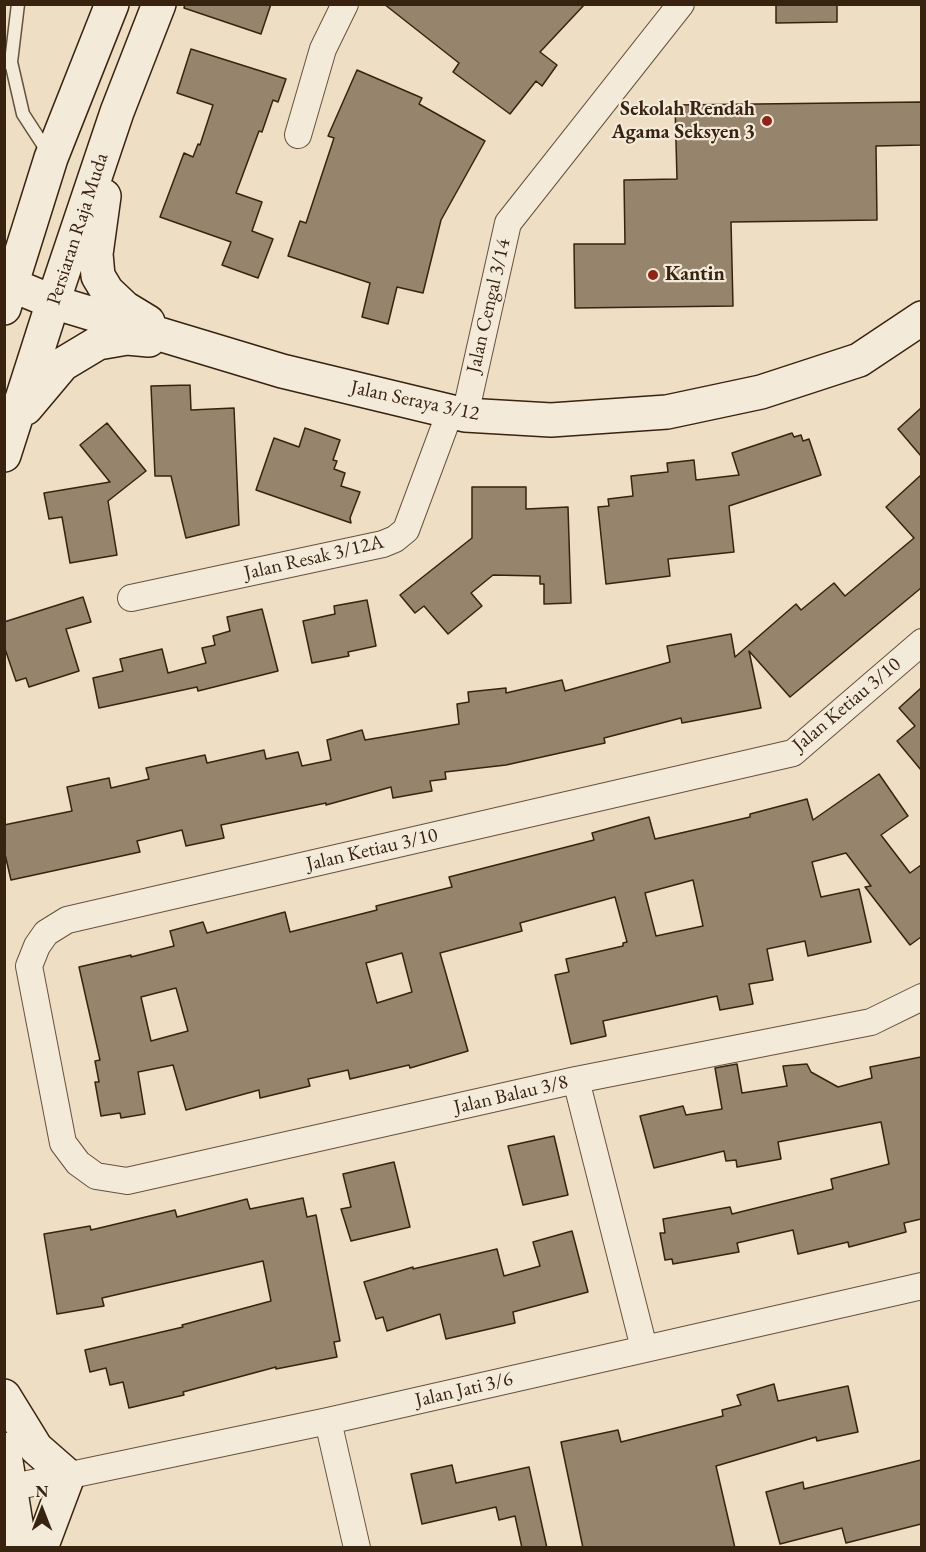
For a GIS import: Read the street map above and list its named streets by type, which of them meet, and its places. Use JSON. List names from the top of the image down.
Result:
{
  "streets": {
    "main road": ["Persiaran Raja Muda", "Jalan Seraya 3/12"],
    "street": [
      "Jalan Cengal 3/14",
      "Jalan Resak 3/12A",
      "Jalan Ketiau 3/10",
      "Jalan Balau 3/8",
      "Jalan Jati 3/6"
    ]
  },
  "crossings": [
    ["Persiaran Raja Muda", "Jalan Seraya 3/12"],
    ["Jalan Cengal 3/14", "Jalan Seraya 3/12"],
    ["Jalan Cengal 3/14", "Jalan Resak 3/12A"],
    ["Jalan Seraya 3/12", "Jalan Resak 3/12A"],
    ["Jalan Ketiau 3/10", "Jalan Balau 3/8"]
  ],
  "places": ["Sekolah Rendah Agama Seksyen 3", "Kantin"],
  "north": "top"
}
